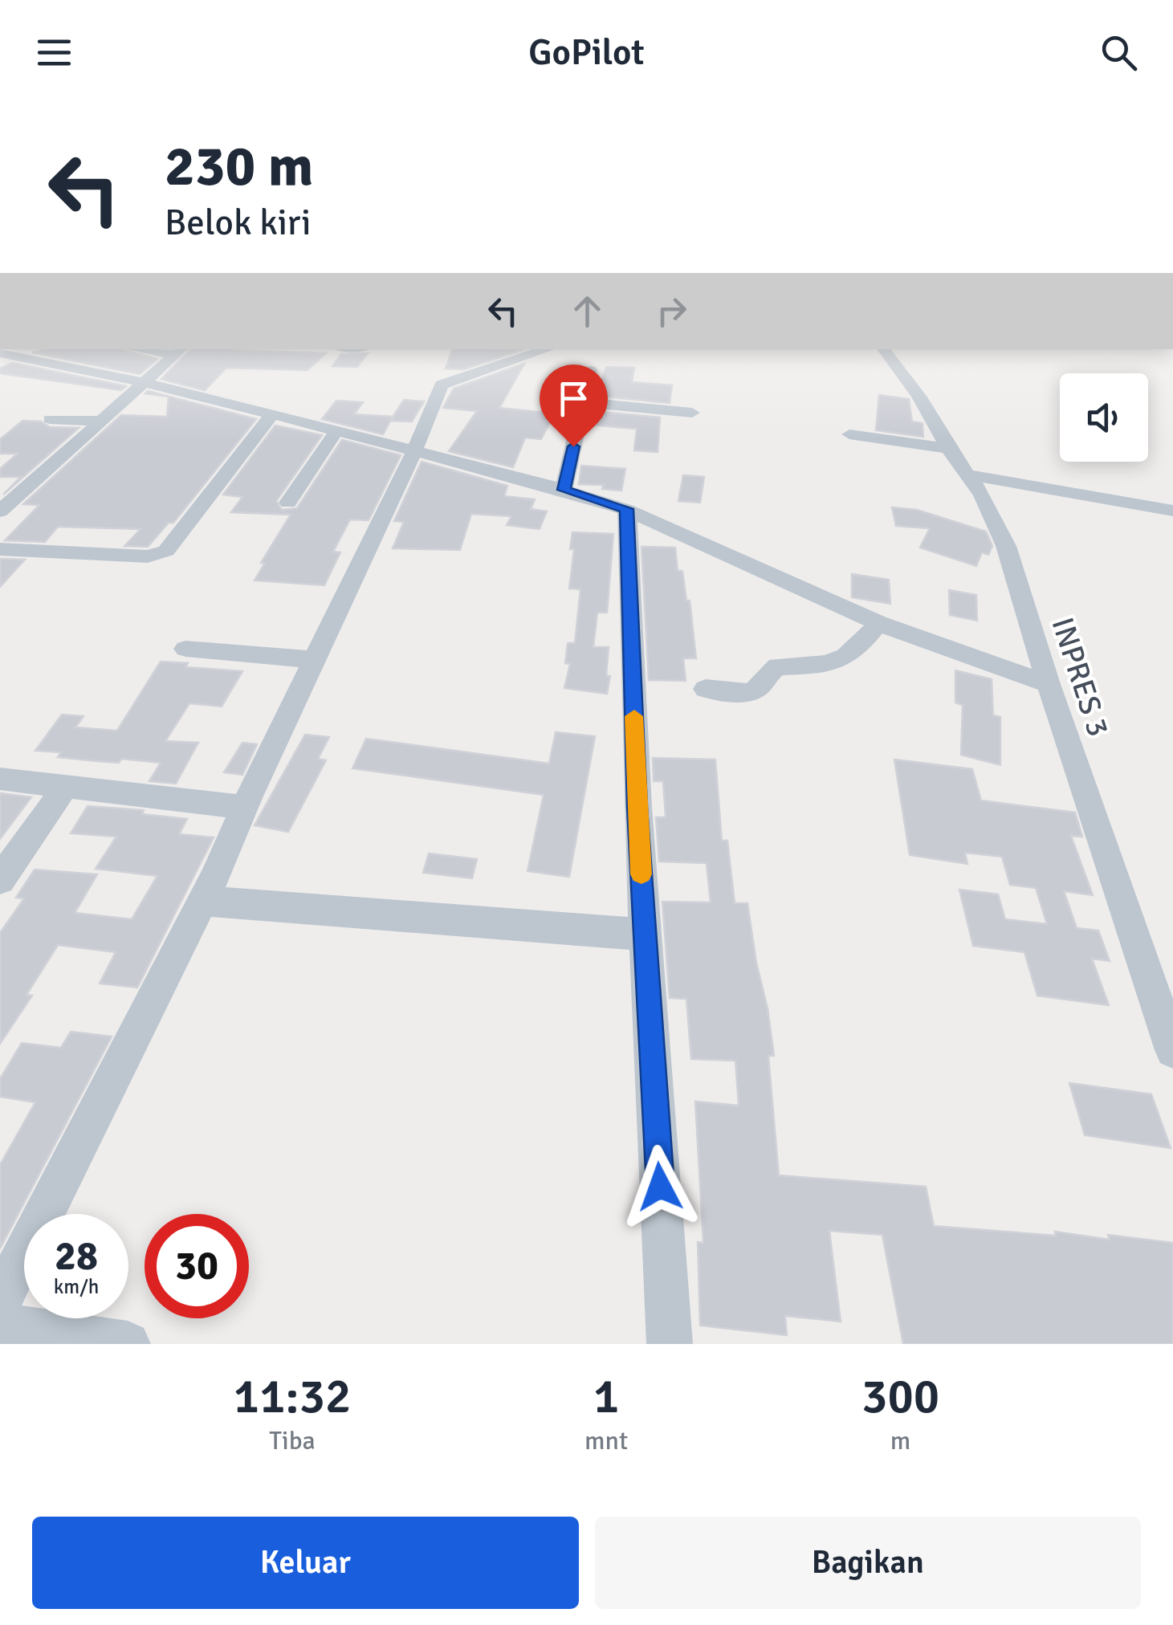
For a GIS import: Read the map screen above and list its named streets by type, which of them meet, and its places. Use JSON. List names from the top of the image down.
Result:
{
  "streets": {
    "street": ["INPRES 3"]
  },
  "page": {
    "header": "GoPilot",
    "turn": ["230 m", "Belok kiri"],
    "speed": "28 km/h",
    "limit": "30",
    "eta": [
      "11:32",
      "Tiba",
      "1",
      "mnt",
      "300",
      "m"
    ],
    "buttons": ["Keluar", "Bagikan"]
  }
}
